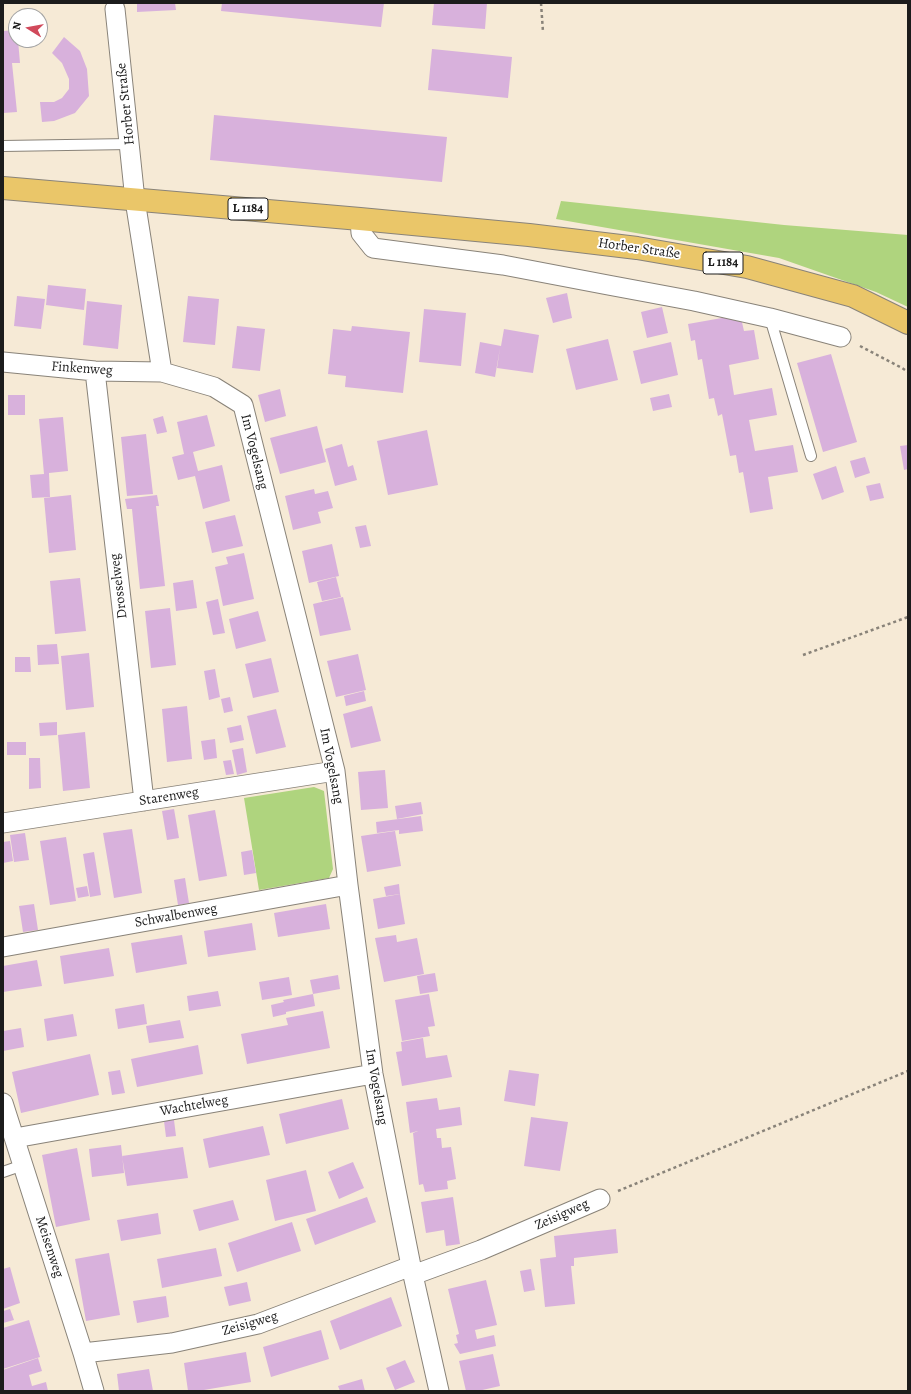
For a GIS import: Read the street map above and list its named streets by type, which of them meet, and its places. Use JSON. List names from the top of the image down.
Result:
{
  "streets": {
    "main road": ["Horber Straße", "L 1184"],
    "street": [
      "Finkenweg",
      "Im Vogelsang",
      "Drosselweg",
      "Starenweg",
      "Schwalbenweg",
      "Wachtelweg",
      "Zeisigweg",
      "Meisenweg"
    ]
  },
  "crossings": [
    ["Finkenweg", "Im Vogelsang"],
    ["Finkenweg", "Drosselweg"],
    ["Im Vogelsang", "Starenweg"],
    ["Im Vogelsang", "Schwalbenweg"],
    ["Im Vogelsang", "Wachtelweg"],
    ["Im Vogelsang", "Zeisigweg"],
    ["Drosselweg", "Starenweg"],
    ["Wachtelweg", "Meisenweg"],
    ["Zeisigweg", "Meisenweg"]
  ],
  "north": "left"
}
